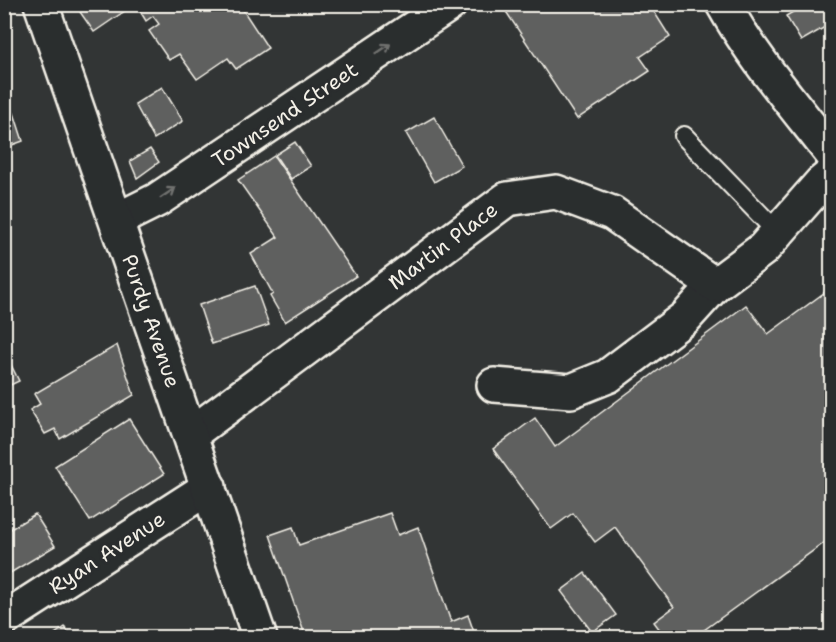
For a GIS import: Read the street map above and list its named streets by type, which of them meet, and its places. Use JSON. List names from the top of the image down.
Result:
{
  "streets": {
    "street": [
      "Townsend Street",
      "Martin Place",
      "Purdy Avenue",
      "Ryan Avenue"
    ]
  },
  "crossings": [
    ["Townsend Street", "Purdy Avenue"],
    ["Martin Place", "Purdy Avenue"],
    ["Purdy Avenue", "Ryan Avenue"]
  ],
  "one_way": ["Townsend Street"]
}
